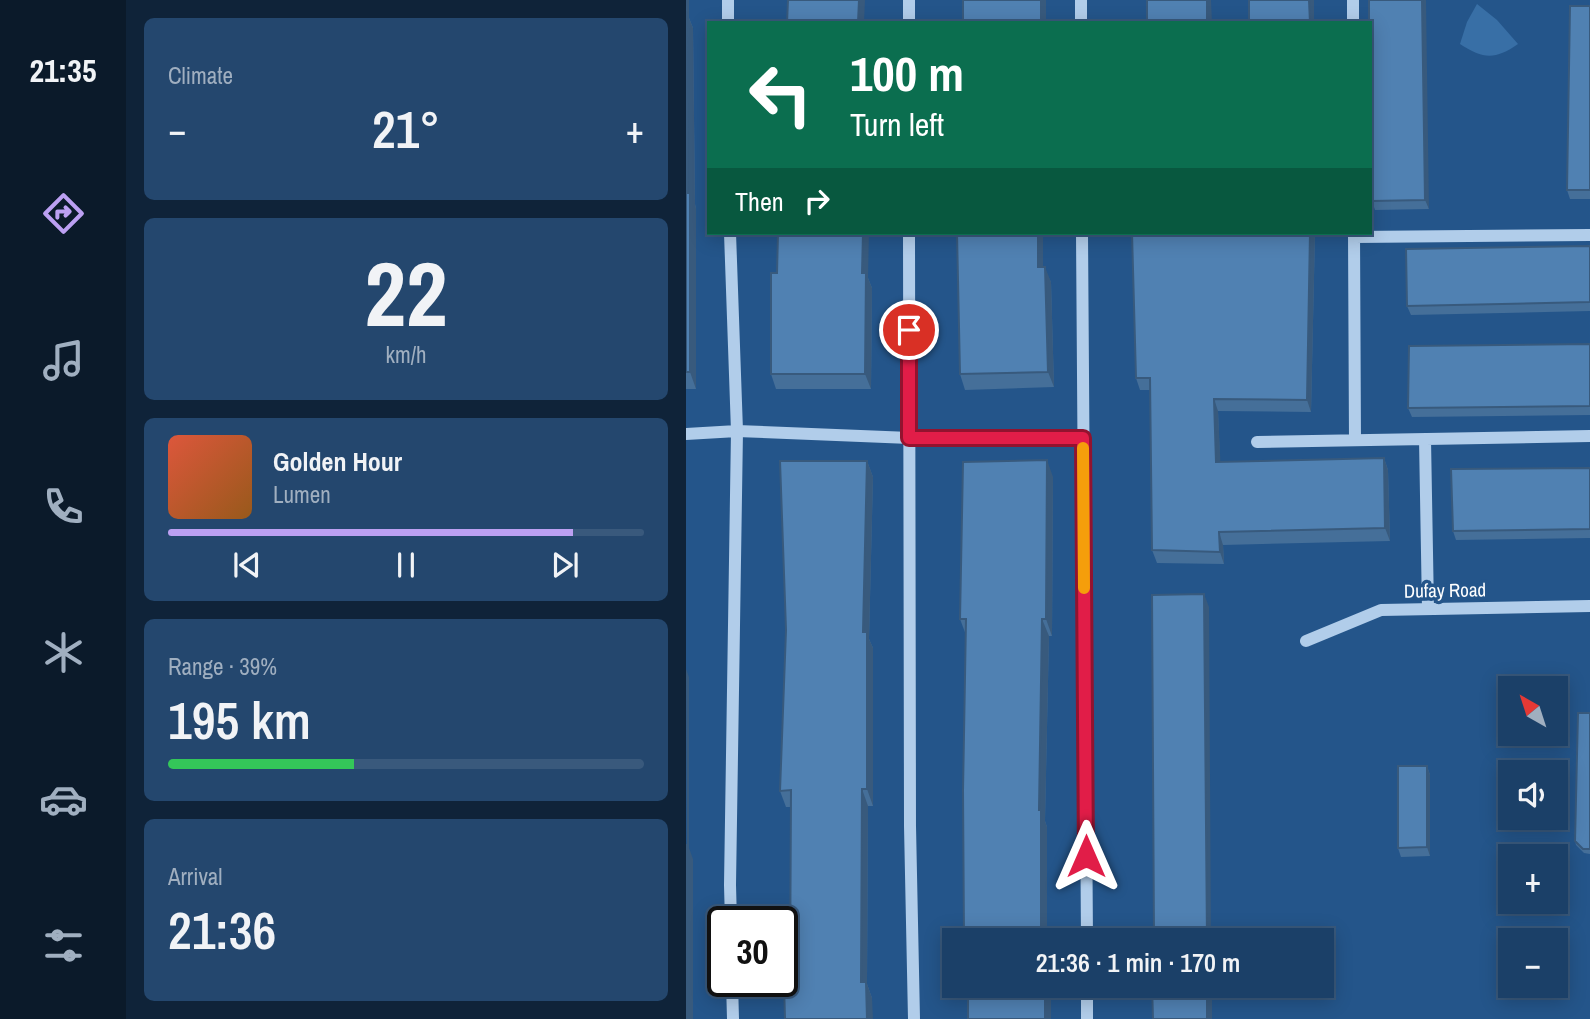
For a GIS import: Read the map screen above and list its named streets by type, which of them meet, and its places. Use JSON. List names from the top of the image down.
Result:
{
  "streets": {
    "street": ["Dufay Road"]
  },
  "north": "top left",
  "page": {
    "tabs": "21:35",
    "tile": [
      "Climate",
      ["22", "km/h"],
      ["Range · 39%", "195 km"],
      ["Arrival", "21:36"]
    ],
    "turn": ["100 m", "Turn left"],
    "heat": ["−", "21°", "+"],
    "then": "Then",
    "song": ["Golden Hour", "Lumen"],
    "map_buttons": ["+", "−"],
    "limit": "30",
    "trip": "21:36 · 1 min · 170 m"
  }
}
